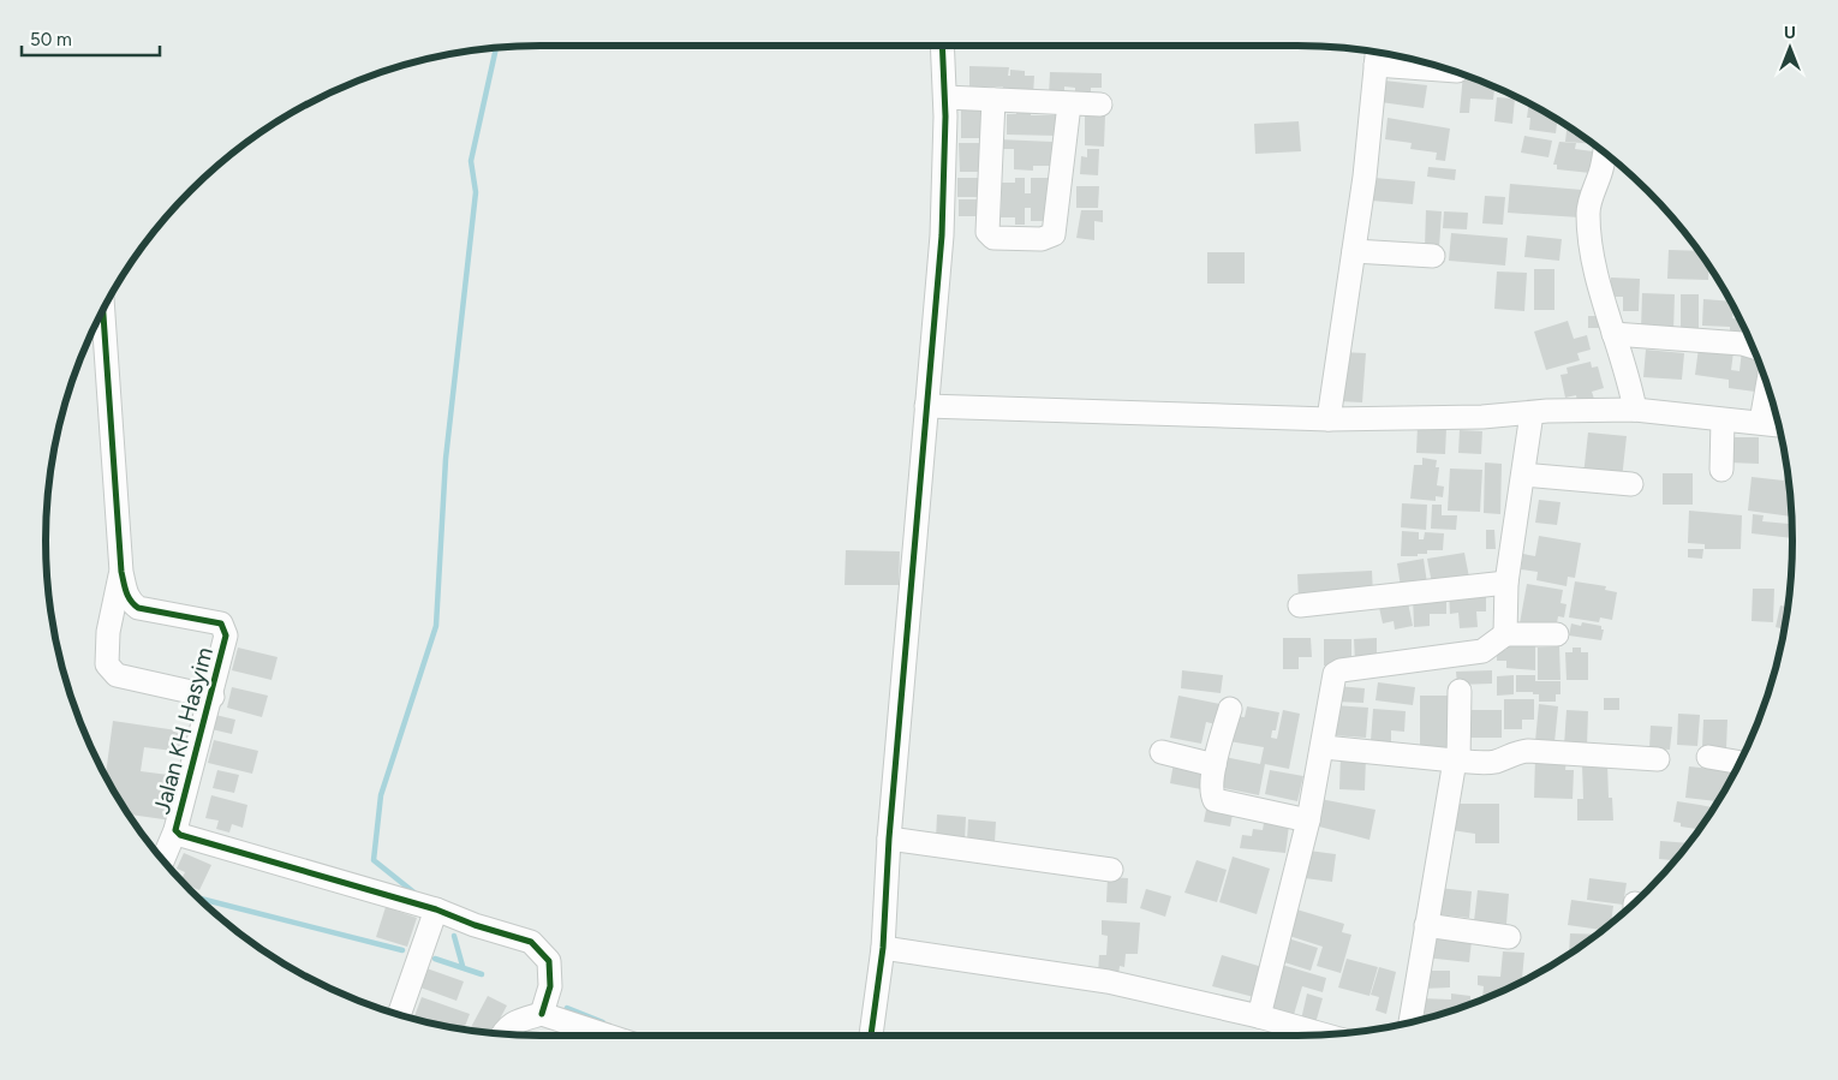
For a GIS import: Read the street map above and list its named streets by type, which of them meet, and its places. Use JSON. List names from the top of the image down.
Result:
{
  "streets": {
    "street": ["Jalan KH Hasyim"]
  },
  "scale_bar": "50 m",
  "north": "top"
}
